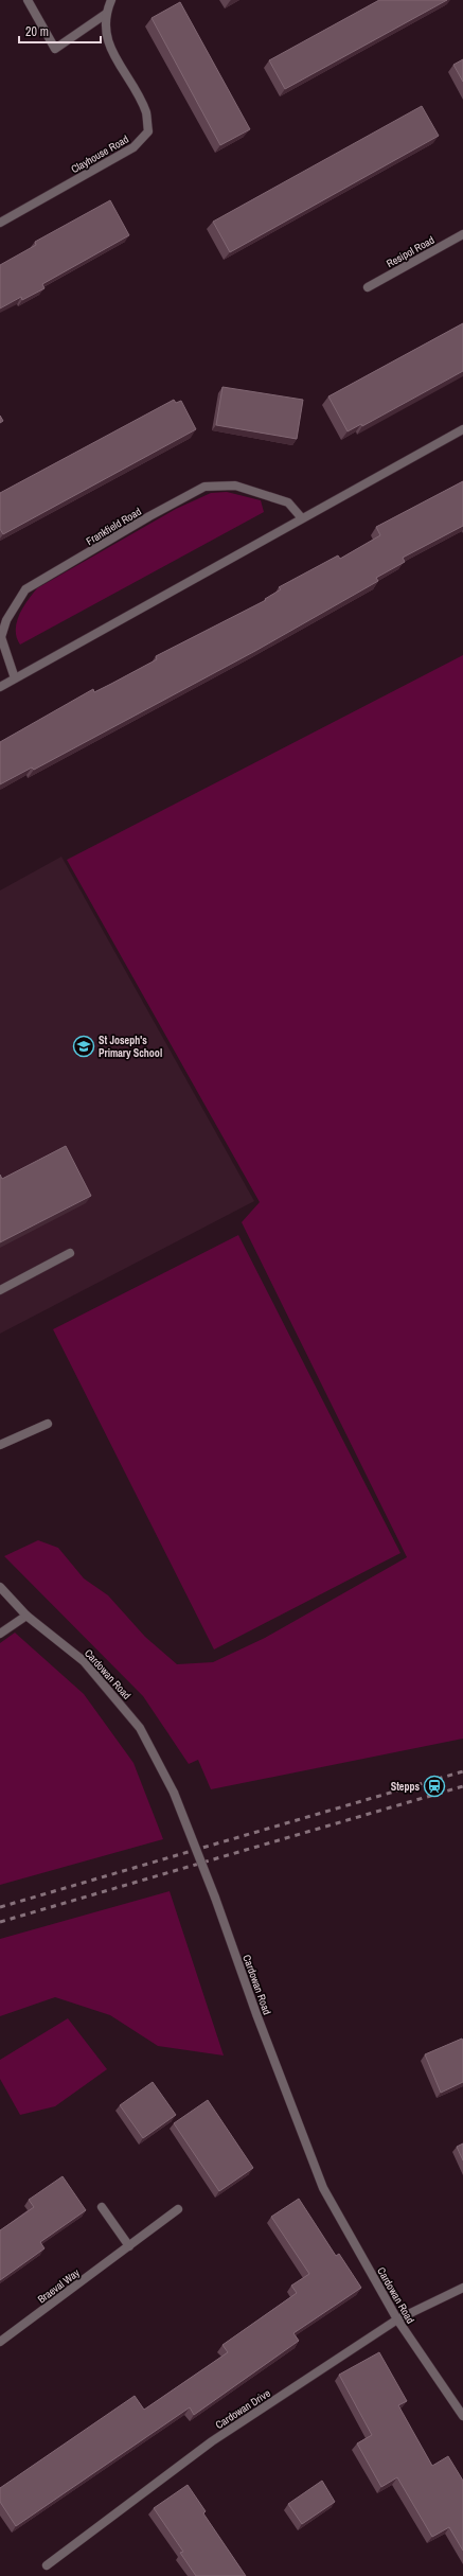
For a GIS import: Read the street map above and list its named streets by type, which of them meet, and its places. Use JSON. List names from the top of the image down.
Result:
{
  "streets": {
    "street": [
      "Clayhouse Road",
      "Resipol Road",
      "Frankfield Road",
      "Cardowan Road",
      "Braeval Way",
      "Cardowan Drive"
    ]
  },
  "crossings": [
    ["Cardowan Road", "Cardowan Drive"]
  ],
  "places": {
    "school or university": ["St Joseph's Primary School"],
    "station": ["Stepps"]
  },
  "scale_bar": "20 m"
}
